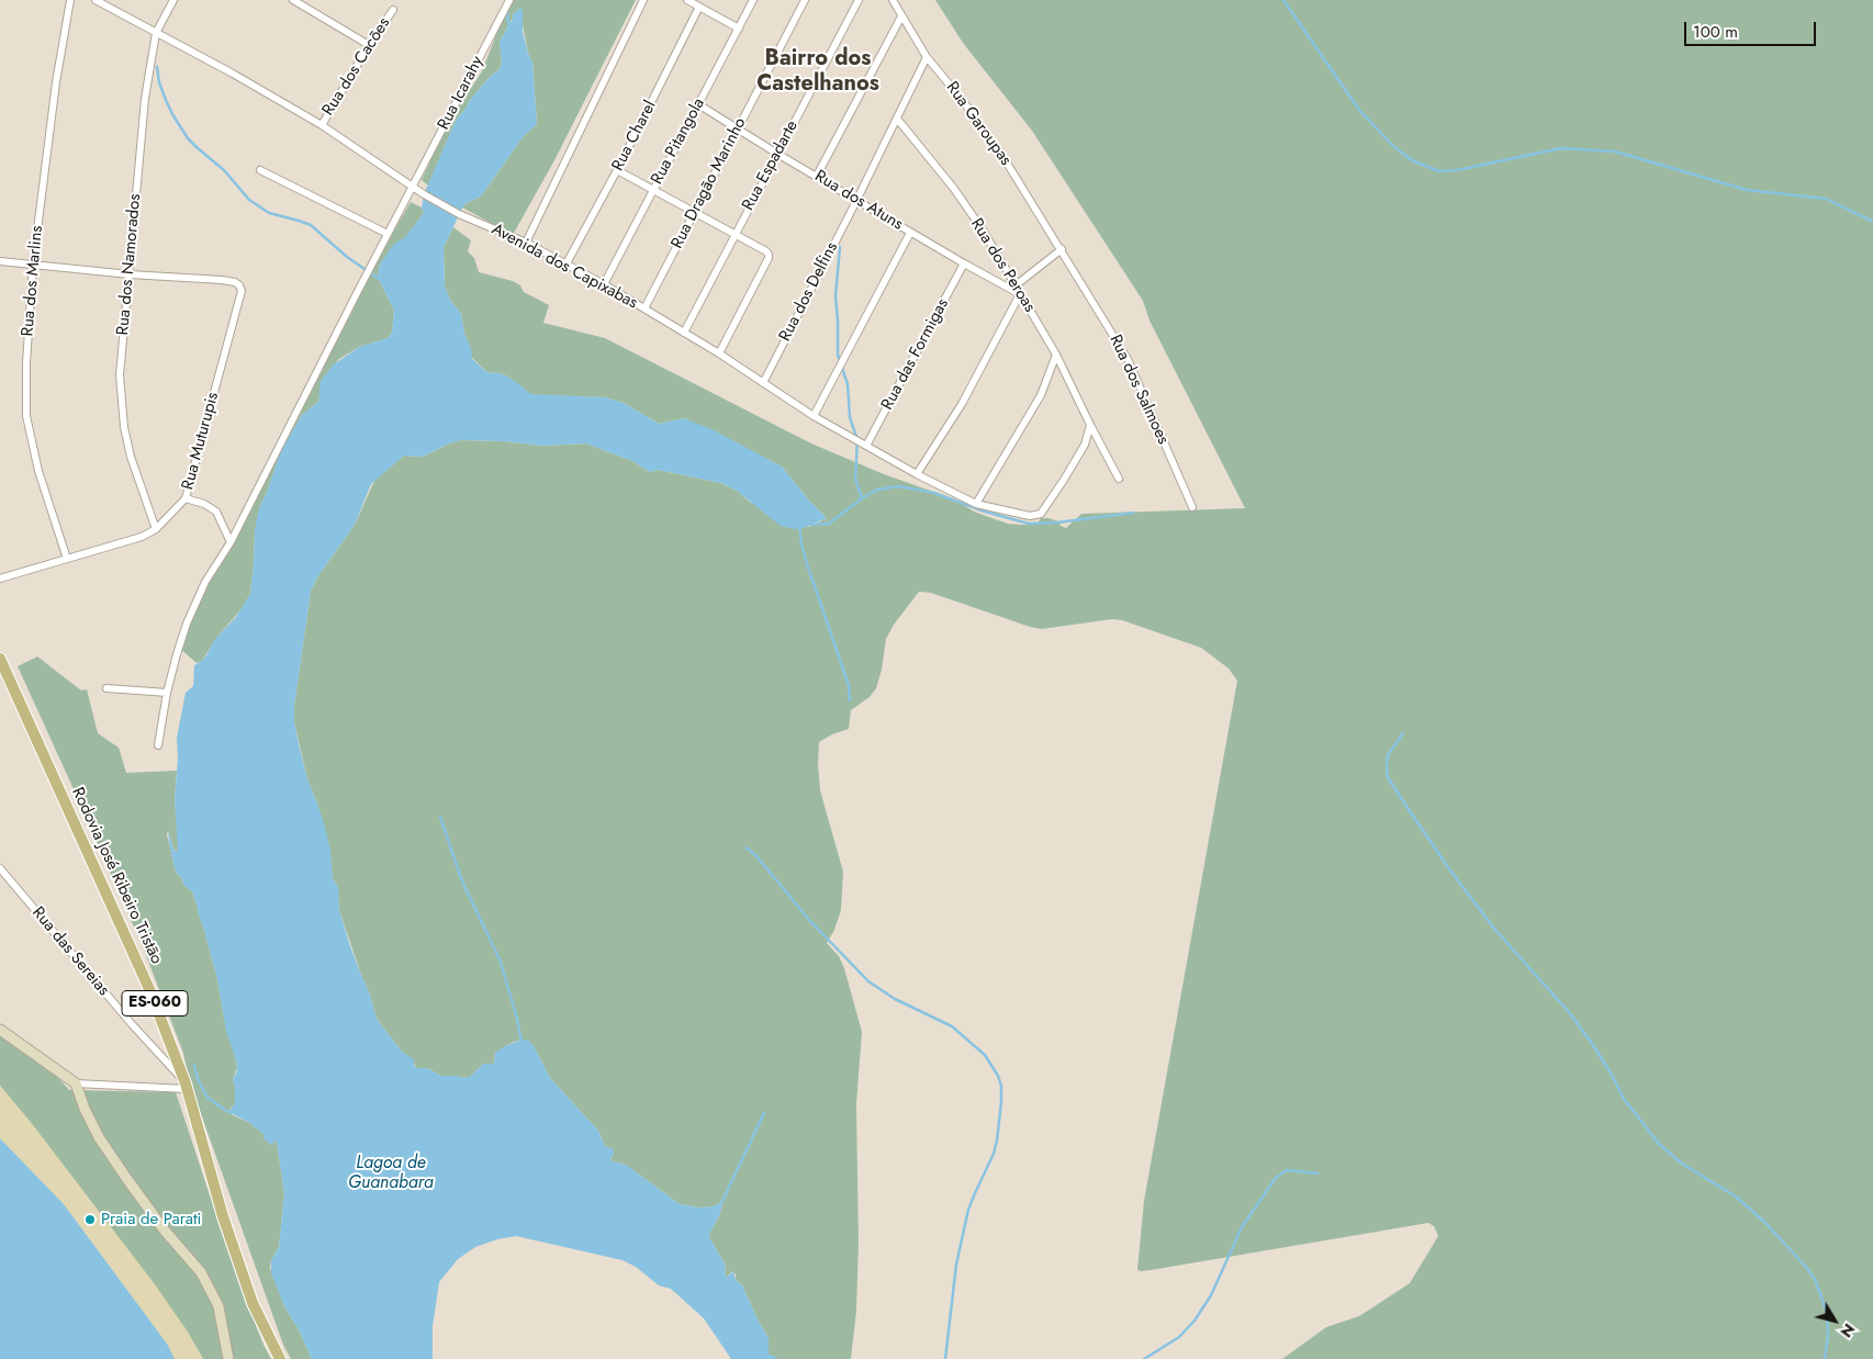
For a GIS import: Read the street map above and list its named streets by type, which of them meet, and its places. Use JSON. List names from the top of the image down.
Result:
{
  "streets": {
    "main road": ["Rodovia José Ribeiro Tristão", "ES-060"],
    "street": [
      "Rua dos Cacões",
      "Rua Icarahy",
      "Rua Garoupas",
      "Rua Charel",
      "Rua Pitangola",
      "Rua Espadarte",
      "Rua Dragão Marinho",
      "Rua dos Atuns",
      "Rua dos Namorados",
      "Rua dos Peroas",
      "Avenida dos Capixabas",
      "Rua dos Marlins",
      "Rua dos Delfins",
      "Rua das Formigas",
      "Rua dos Salmoes",
      "Rua Muturupis",
      "Rua das Sereias"
    ]
  },
  "crossings": [
    ["Rua dos Cacões", "Avenida dos Capixabas"],
    ["Rua Icarahy", "Avenida dos Capixabas"],
    ["Rua Garoupas", "Rua dos Delfins"],
    ["Rua Garoupas", "Rua dos Salmoes"],
    ["Rua Charel", "Avenida dos Capixabas"],
    ["Rua Pitangola", "Rua dos Atuns"],
    ["Rua Pitangola", "Avenida dos Capixabas"],
    ["Rua Espadarte", "Rua dos Atuns"],
    ["Rua Espadarte", "Avenida dos Capixabas"],
    ["Rua Dragão Marinho", "Rua dos Atuns"],
    ["Rua Dragão Marinho", "Avenida dos Capixabas"],
    ["Rua dos Atuns", "Rua dos Peroas"],
    ["Rua dos Atuns", "Rua dos Delfins"],
    ["Rua dos Atuns", "Rua das Formigas"],
    ["Rua dos Namorados", "Avenida dos Capixabas"],
    ["Rua dos Namorados", "Rua Muturupis"],
    ["Rua dos Peroas", "Avenida dos Capixabas"],
    ["Rua dos Peroas", "Rua dos Delfins"],
    ["Avenida dos Capixabas", "Rua dos Delfins"],
    ["Avenida dos Capixabas", "Rua das Formigas"],
    ["Rua dos Marlins", "Rua Muturupis"],
    ["Rodovia José Ribeiro Tristão", "Rua das Sereias"]
  ],
  "districts": ["Bairro dos Castelhanos"],
  "water": ["Lagoa de Guanabara"],
  "places": ["Praia de Parati"],
  "scale_bar": "100 m",
  "north": "bottom right"
}
